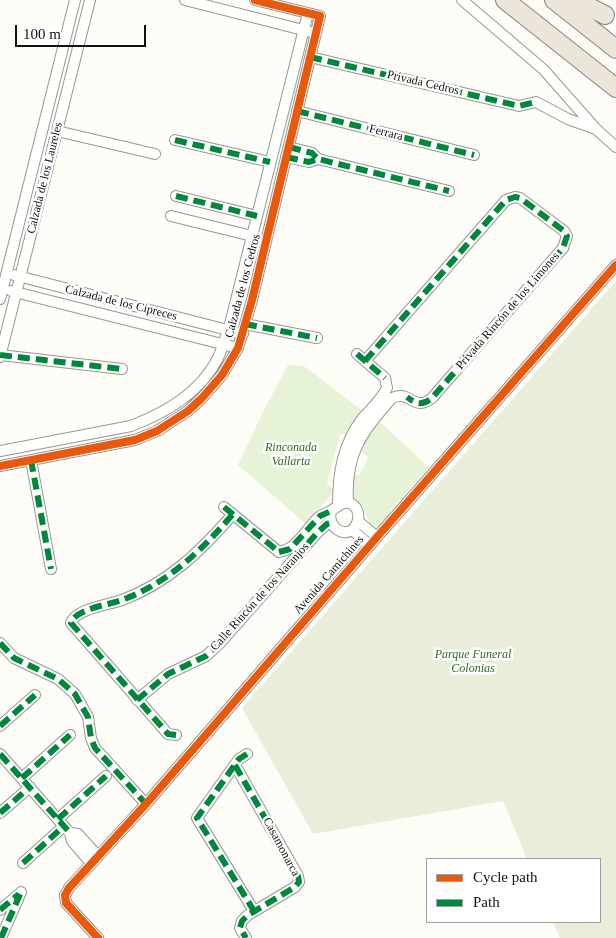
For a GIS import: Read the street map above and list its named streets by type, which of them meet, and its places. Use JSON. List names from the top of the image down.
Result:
{
  "streets": {
    "street": [
      "Privada Cedros",
      "Ferrara",
      "Calzada de los Laureles",
      "Calzada de los Cedros",
      "Calzada de los Cipreces",
      "Privada Rincón de los Limones",
      "Avenida Camichines",
      "Calle Rincón de los Naranjos",
      "Casamonarca"
    ]
  },
  "crossings": [
    ["Privada Cedros", "Calzada de los Cedros"],
    ["Ferrara", "Calzada de los Cedros"],
    ["Calzada de los Laureles", "Calzada de los Cipreces"],
    ["Calzada de los Cedros", "Calzada de los Cipreces"]
  ],
  "parks": ["Rinconada Vallarta", "Parque Funeral Colonias"],
  "legend": ["Cycle path", "Path"],
  "scale_bar": "100 m"
}
